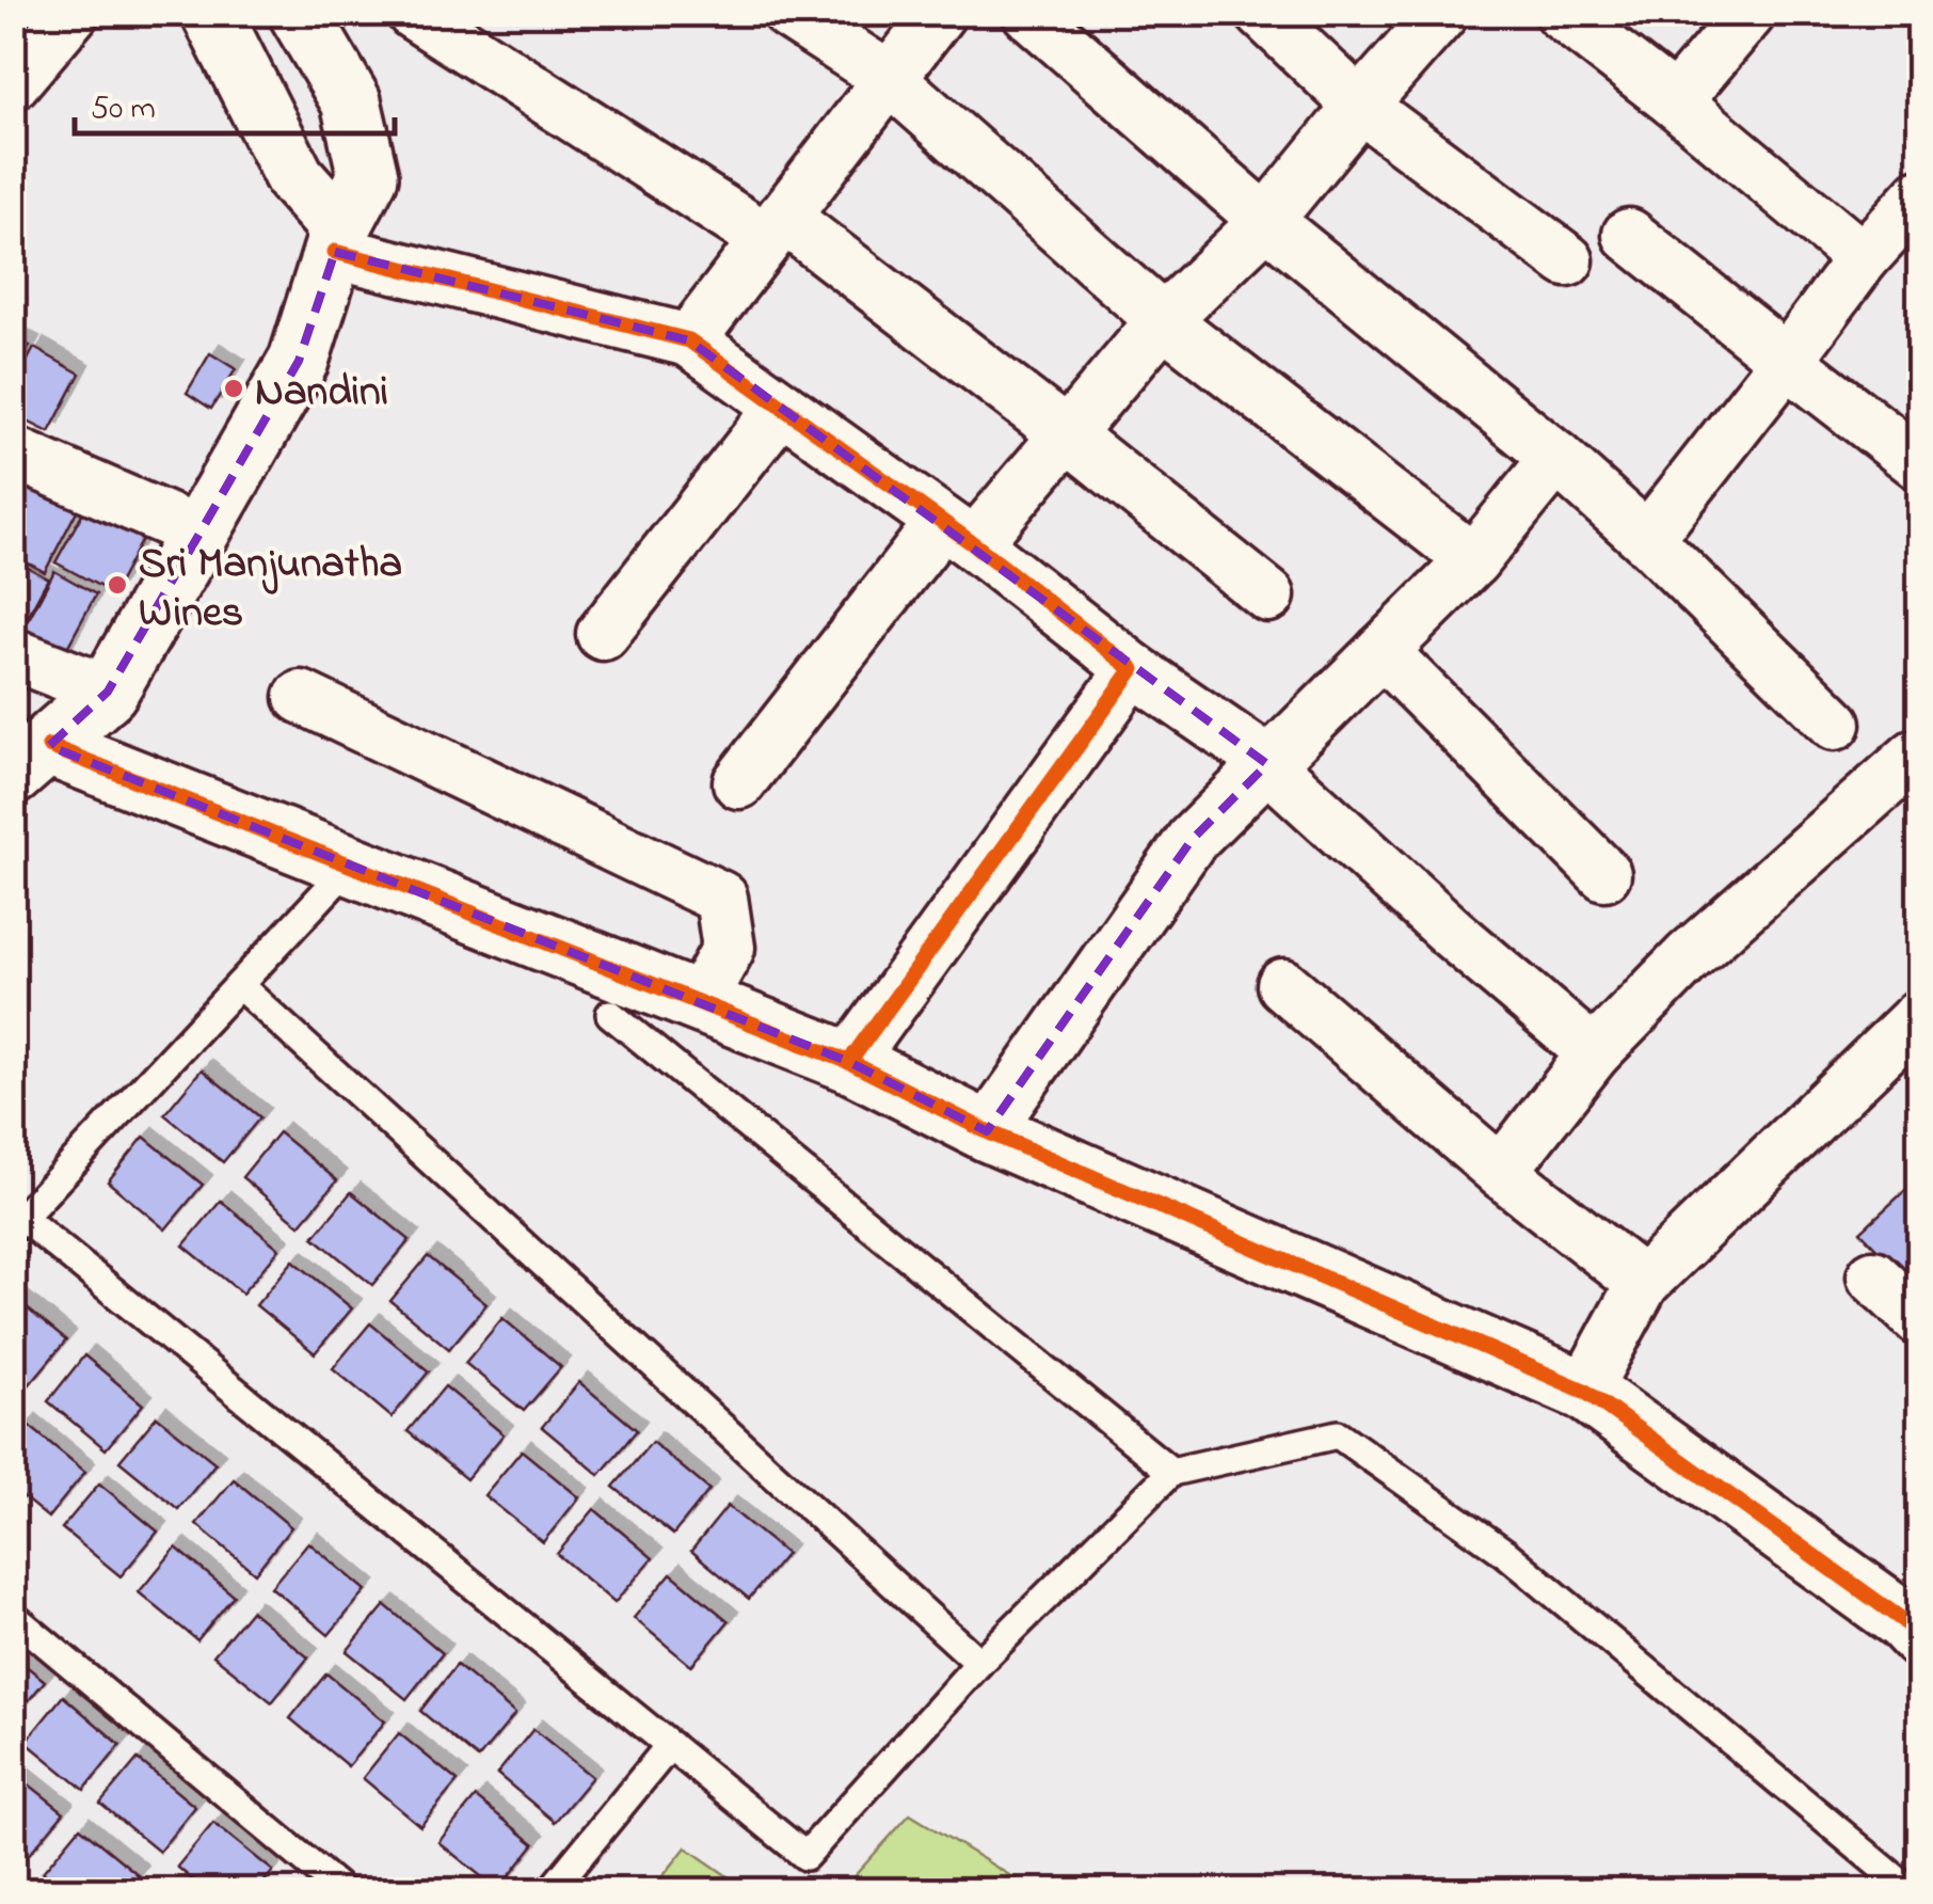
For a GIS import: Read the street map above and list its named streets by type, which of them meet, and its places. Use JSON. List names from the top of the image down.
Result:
{
  "places": ["Nandini", "Sri Manjunatha Wines"],
  "scale_bar": "50 m"
}
